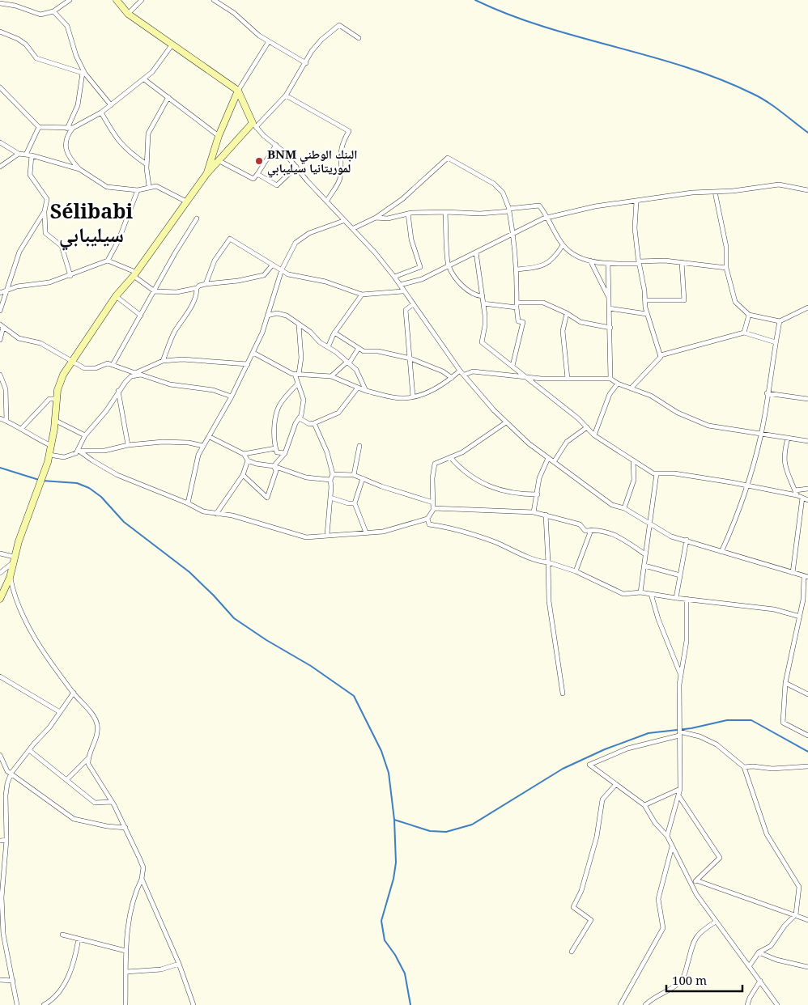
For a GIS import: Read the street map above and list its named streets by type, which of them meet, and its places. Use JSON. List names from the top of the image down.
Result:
{
  "districts": ["Sélibabi سيليبابي"],
  "places": ["BNM البنك الوطني لموريتانيا سيليبابي"],
  "scale_bar": "100 m"
}
